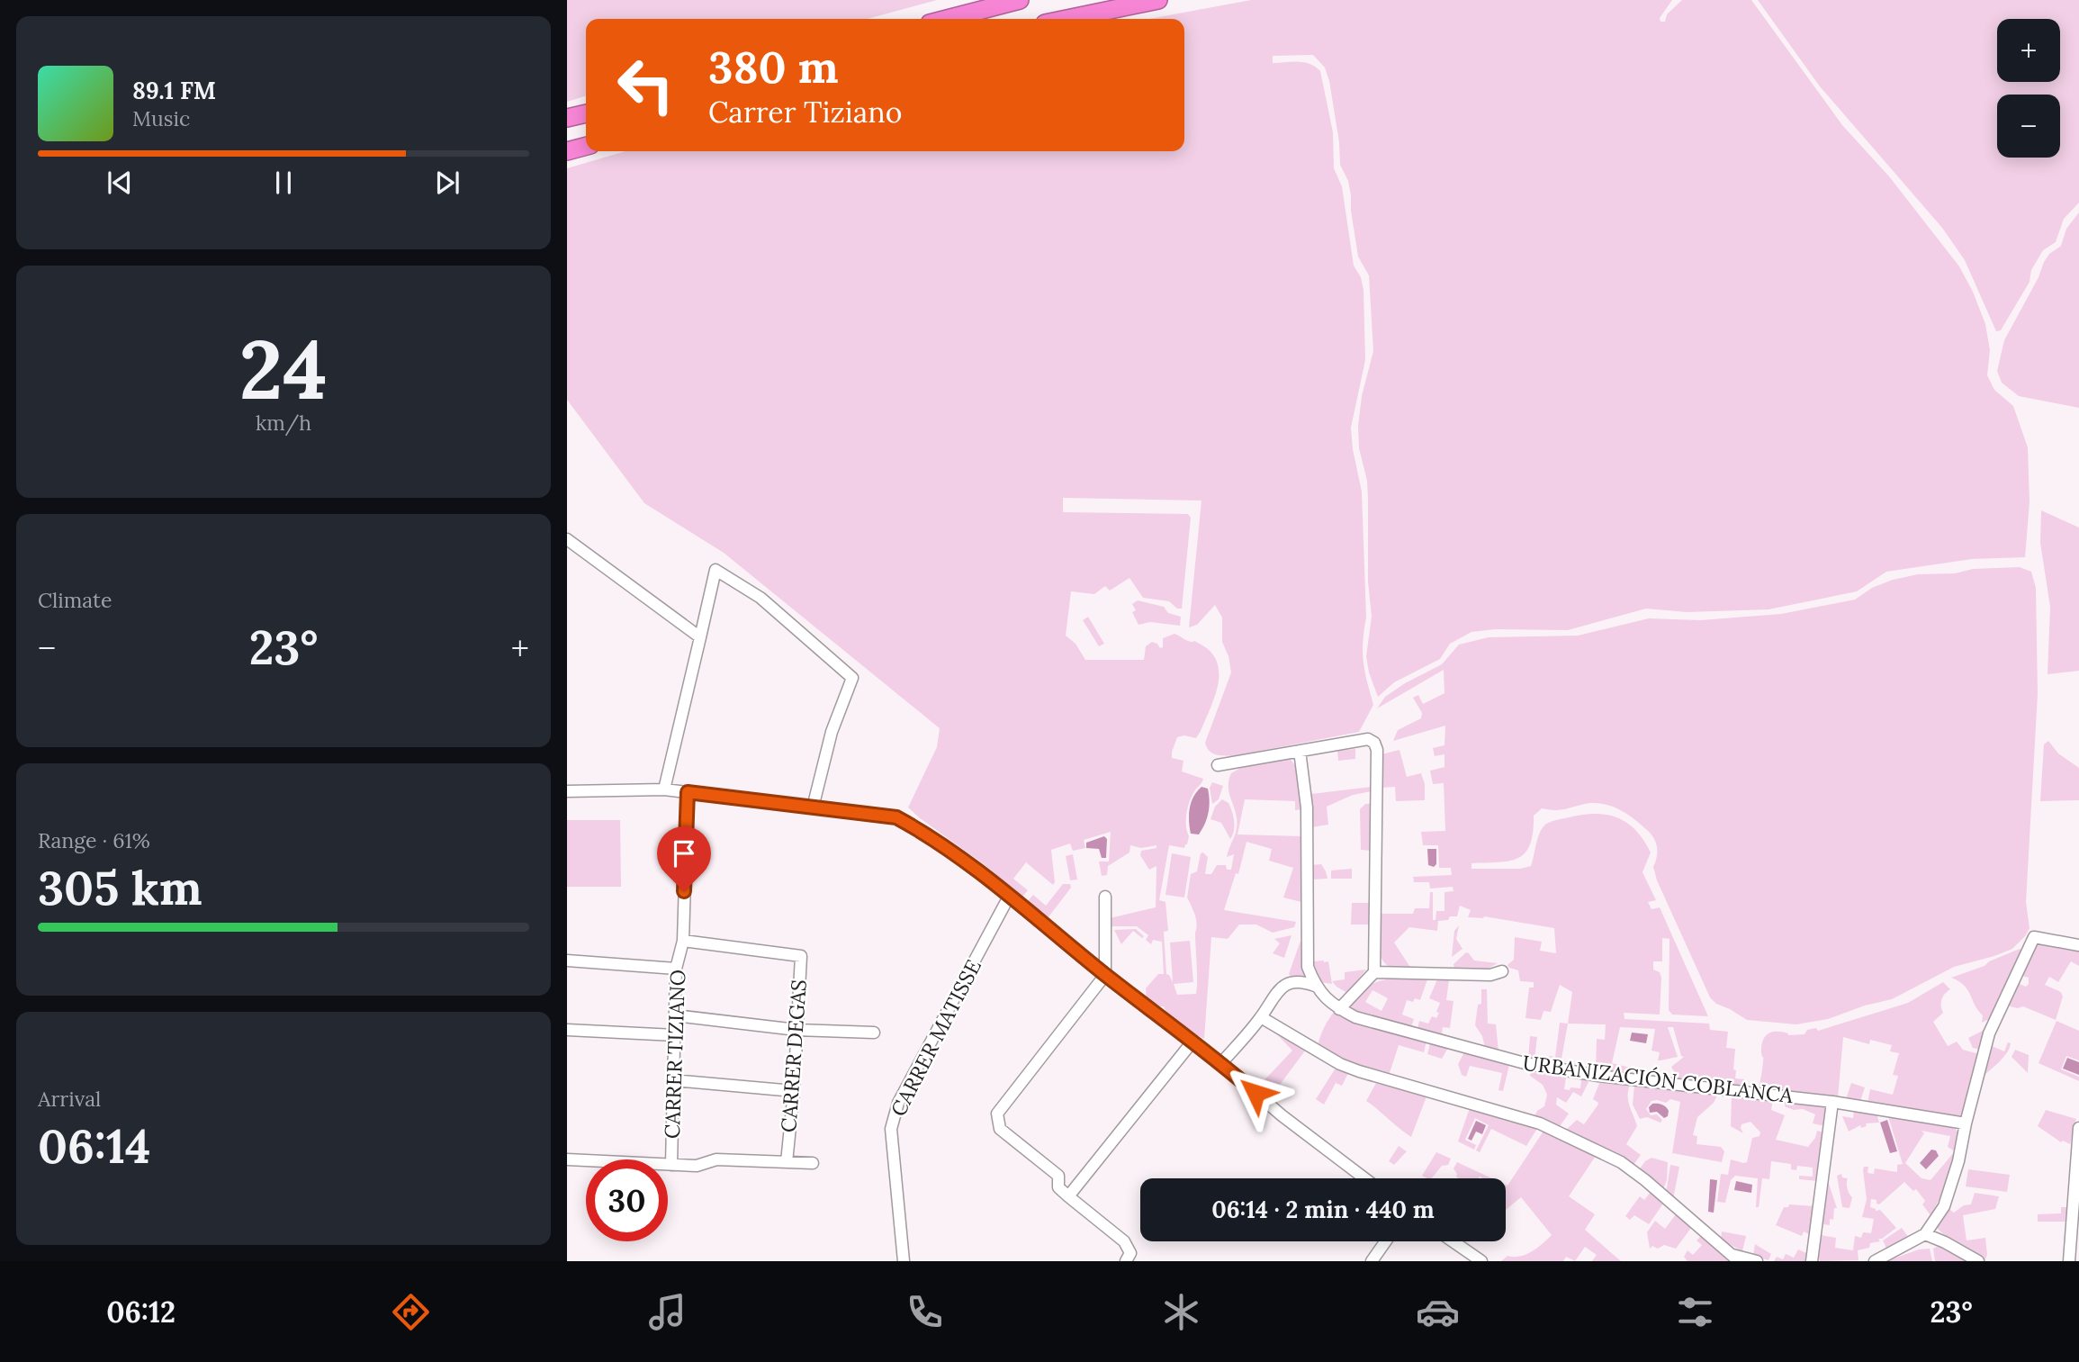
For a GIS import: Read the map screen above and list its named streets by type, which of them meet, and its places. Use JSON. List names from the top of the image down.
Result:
{
  "streets": {
    "street": [
      "CARRER MATISSE",
      "CARRER TIZIANO",
      "CARRER DEGAS",
      "URBANIZACIÓN COBLANCA"
    ]
  },
  "crossings": [
    ["CARRER TIZIANO", "CARRER DEGAS"]
  ],
  "page": {
    "map_buttons": ["+", "−"],
    "turn": ["380 m", "Carrer Tiziano"],
    "song": ["89.1 FM", "Music"],
    "tile": [
      ["24", "km/h"],
      "Climate",
      ["Range · 61%", "305 km"],
      ["Arrival", "06:14"]
    ],
    "heat": ["−", "23°", "+"],
    "limit": "30",
    "trip": "06:14 · 2 min · 440 m",
    "tabs": ["06:12", "23°"]
  }
}
